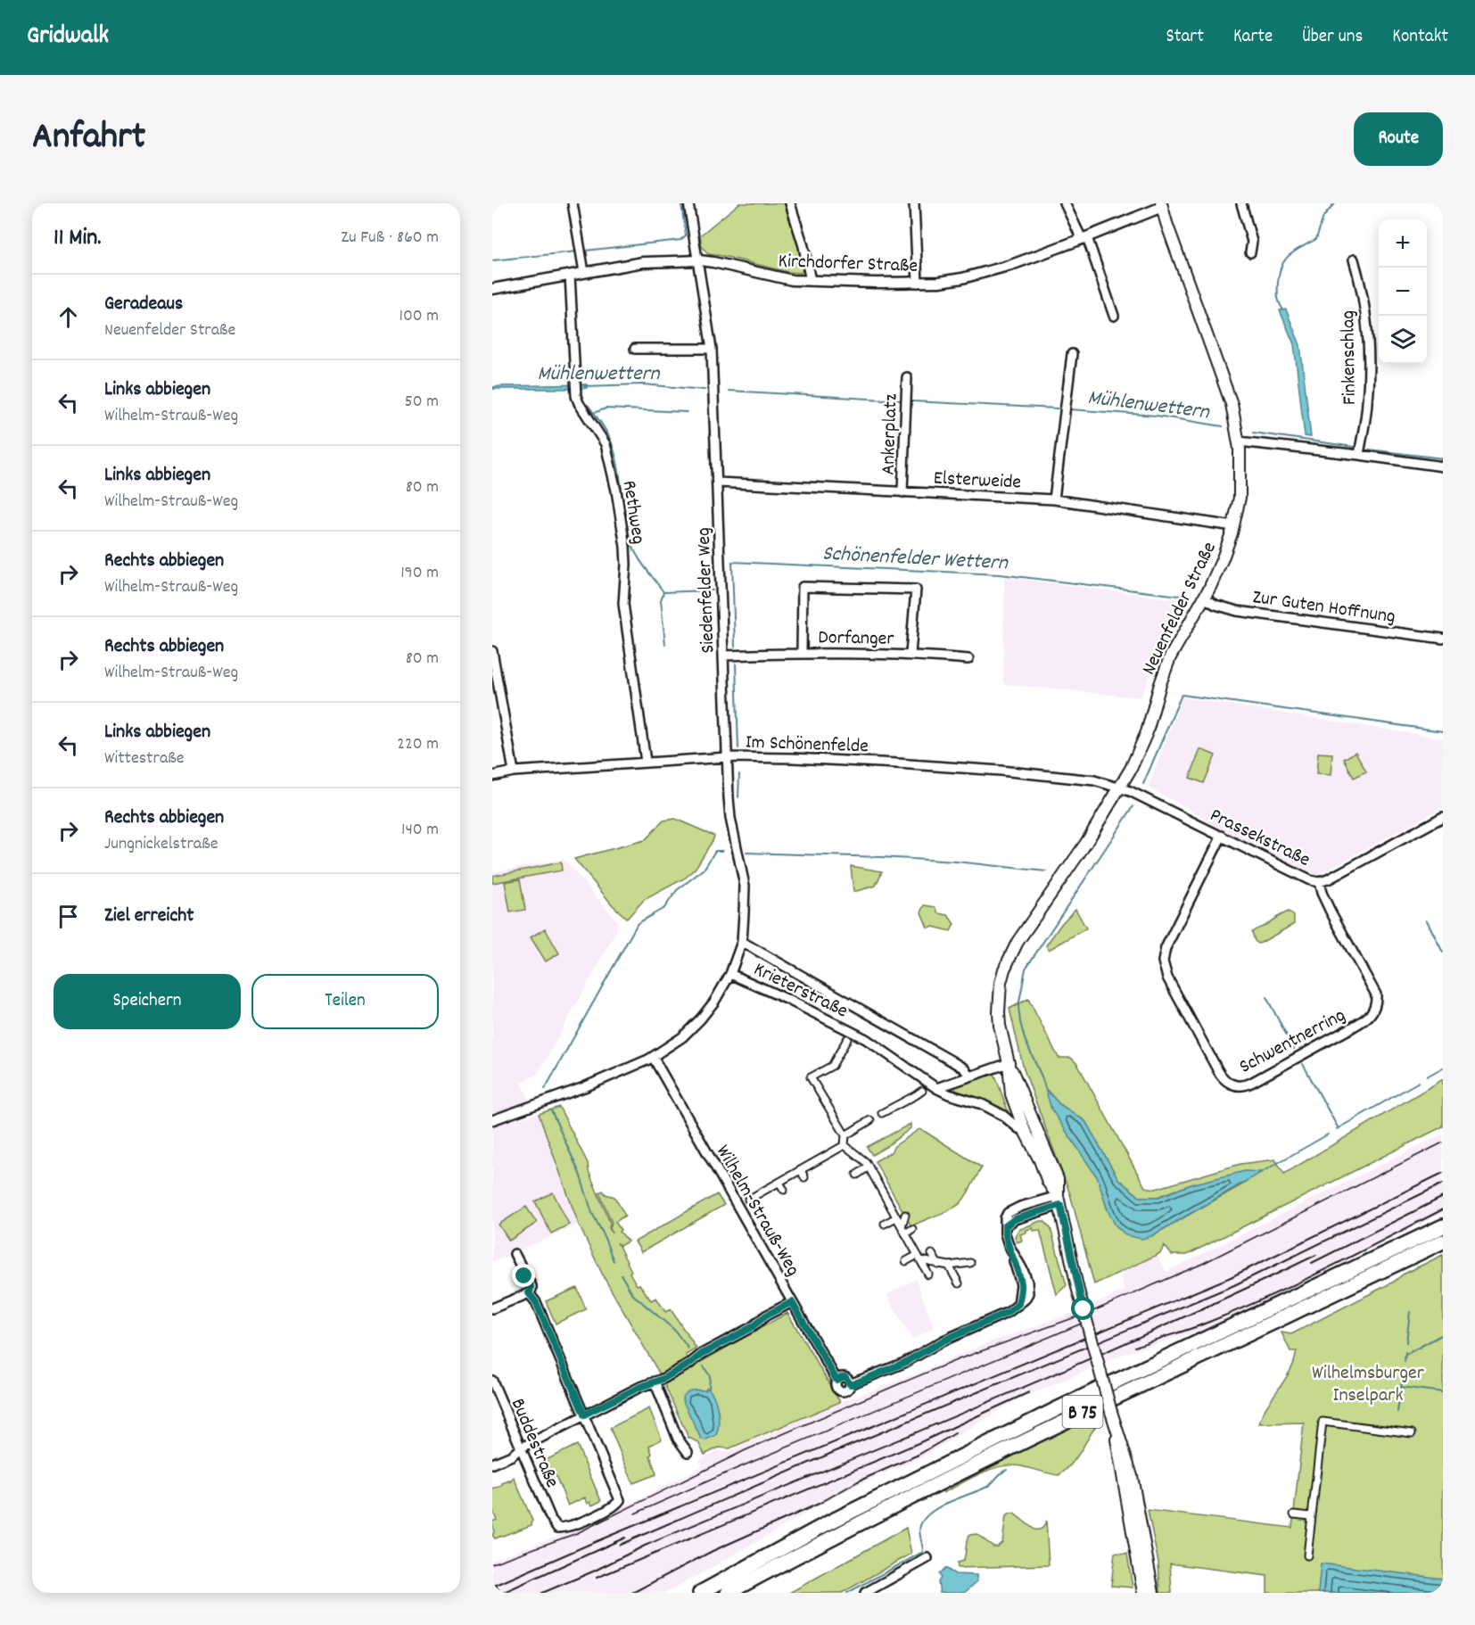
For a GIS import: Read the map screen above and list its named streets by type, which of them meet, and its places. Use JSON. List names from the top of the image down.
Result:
{
  "streets": {
    "highway": ["B 75"],
    "main road": ["Neuenfelder Straße"],
    "street": [
      "Kirchdorfer Straße",
      "Finkenschlag",
      "Ankerplatz",
      "Elsterweide",
      "Rethweg",
      "Siedenfelder Weg",
      "Zur Guten Hoffnung",
      "Dorfanger",
      "Im Schönenfelde",
      "Prassekstraße",
      "Krieterstraße",
      "Schwentnerring",
      "Wilhelm-Strauß-Weg",
      "Buddestraße"
    ]
  },
  "crossings": [
    ["Kirchdorfer Straße", "Rethweg"],
    ["Kirchdorfer Straße", "Siedenfelder Weg"],
    ["Kirchdorfer Straße", "Neuenfelder Straße"],
    ["Ankerplatz", "Elsterweide"],
    ["Elsterweide", "Siedenfelder Weg"],
    ["Elsterweide", "Neuenfelder Straße"],
    ["Rethweg", "Im Schönenfelde"],
    ["Siedenfelder Weg", "Dorfanger"],
    ["Siedenfelder Weg", "Im Schönenfelde"],
    ["Siedenfelder Weg", "Krieterstraße"],
    ["Zur Guten Hoffnung", "Neuenfelder Straße"],
    ["Neuenfelder Straße", "Im Schönenfelde"],
    ["Neuenfelder Straße", "Prassekstraße"],
    ["Neuenfelder Straße", "Krieterstraße"],
    ["Neuenfelder Straße", "Wilhelm-Strauß-Weg"],
    ["Im Schönenfelde", "Prassekstraße"],
    ["Prassekstraße", "Schwentnerring"],
    ["Krieterstraße", "Wilhelm-Strauß-Weg"]
  ],
  "water": ["Mühlenwettern", "Schönenfelder Wettern"],
  "parks": ["Wilhelmsburger Inselpark"],
  "page": {
    "header": "Gridwalk",
    "nav": [
      "Start",
      "Karte",
      "Über uns",
      "Kontakt"
    ],
    "title": "Anfahrt",
    "buttons": [
      "Route",
      ["Speichern", "Teilen"]
    ],
    "heading": ["11 Min.", "Zu Fuß · 860 m"],
    "map_buttons": ["+", "−"],
    "list": [
      ["Geradeaus", "Neuenfelder Straße", "100 m"],
      ["Links abbiegen", "Wilhelm-Strauß-Weg", "50 m"],
      ["Links abbiegen", "Wilhelm-Strauß-Weg", "80 m"],
      ["Rechts abbiegen", "Wilhelm-Strauß-Weg", "190 m"],
      ["Rechts abbiegen", "Wilhelm-Strauß-Weg", "80 m"],
      ["Links abbiegen", "Wittestraße", "220 m"],
      ["Rechts abbiegen", "Jungnickelstraße", "140 m"],
      "Ziel erreicht"
    ]
  }
}
